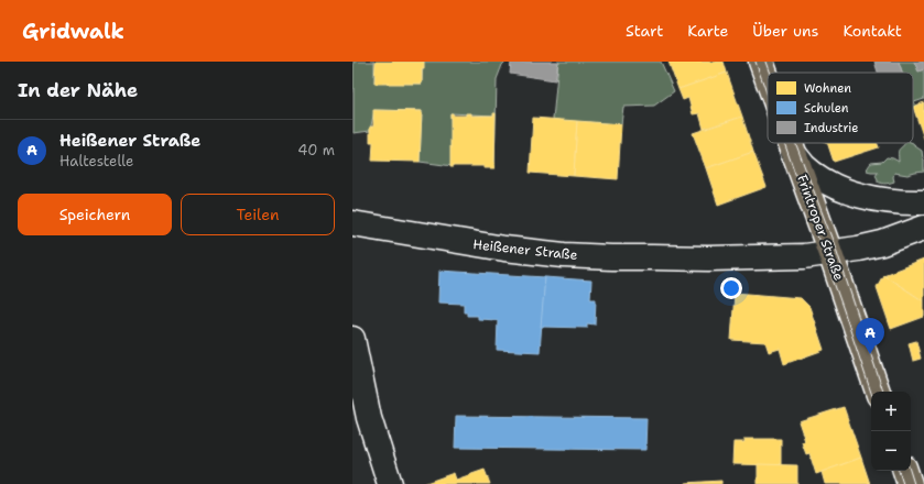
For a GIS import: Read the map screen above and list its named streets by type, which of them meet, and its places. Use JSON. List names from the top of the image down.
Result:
{
  "streets": {
    "main road": ["Frintroper Straße"],
    "street": ["Heißener Straße"]
  },
  "crossings": [
    ["Frintroper Straße", "Heißener Straße"]
  ],
  "legend": ["Wohnen", "Schulen", "Industrie"],
  "page": {
    "header": "Gridwalk",
    "nav": [
      "Start",
      "Karte",
      "Über uns",
      "Kontakt"
    ],
    "heading": "In der Nähe",
    "list": [
      {
        "mark": "A",
        "name": "Heißener Straße",
        "note": "Haltestelle",
        "value": "40 m"
      }
    ],
    "buttons": ["Speichern", "Teilen"],
    "pins": "A",
    "map_buttons": ["+", "−"]
  }
}
